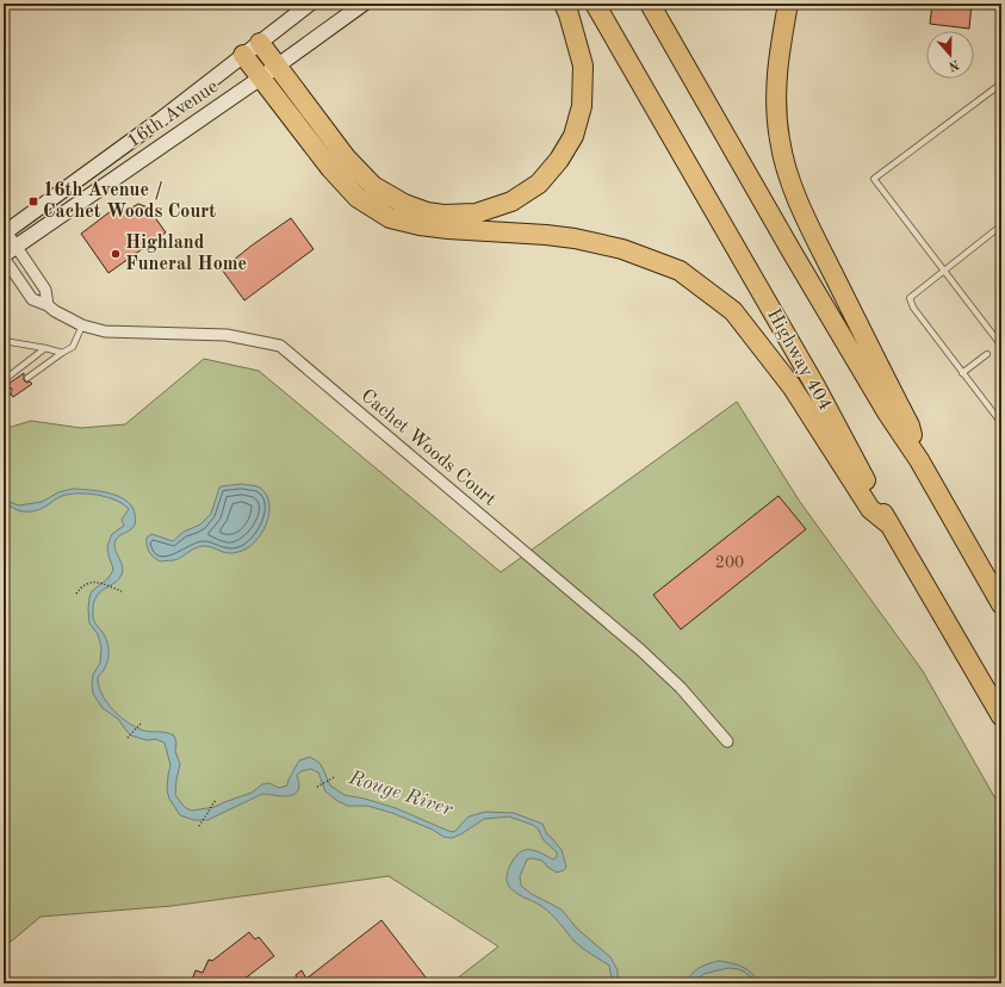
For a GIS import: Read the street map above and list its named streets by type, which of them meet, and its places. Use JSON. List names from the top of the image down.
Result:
{
  "streets": {
    "highway": ["Highway 404"],
    "main road": ["16th Avenue"],
    "street": ["Cachet Woods Court"]
  },
  "crossings": [
    ["16th Avenue", "Cachet Woods Court"]
  ],
  "water": ["Rouge River"],
  "places": {
    "transit": ["16th Avenue / Cachet Woods Court"],
    "other": ["Highland Funeral Home"]
  },
  "house_numbers": ["200"],
  "north": "bottom"
}
